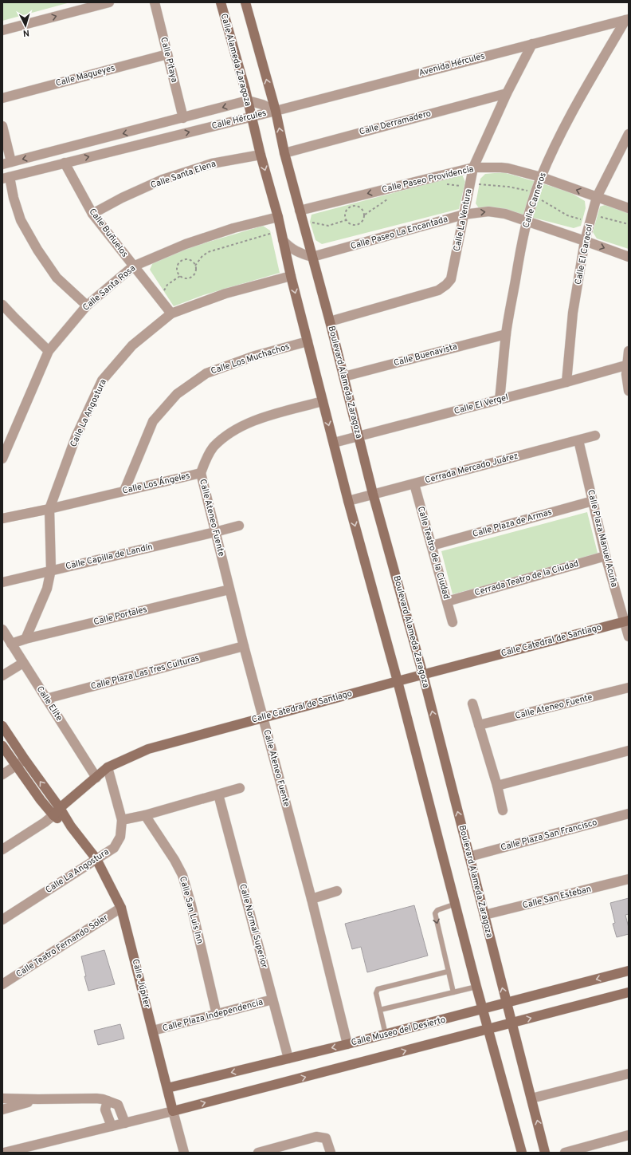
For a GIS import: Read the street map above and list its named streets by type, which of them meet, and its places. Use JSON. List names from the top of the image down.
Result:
{
  "streets": {
    "street": [
      "Calle Pitaya",
      "Calle Alameda Zaragoza",
      "Avenida Hércules",
      "Calle Magueyes",
      "Calle Hércules",
      "Calle Derramadero",
      "Calle Santa Elena",
      "Calle Paseo Providencia",
      "Calle Carneros",
      "Calle La Ventura",
      "Calle Buñuelos",
      "Calle Paseo La Encantada",
      "Calle El Caracol",
      "Calle Santa Rosa",
      "Calle Buenavista",
      "Calle Los Muchachos",
      "Boulevard Alameda Zaragoza",
      "Calle El Vergel",
      "Calle La Angostura",
      "Cerrada Mercado Juárez",
      "Calle Los Ángeles",
      "Calle Ateneo Fuente",
      "Calle Plaza de Armas",
      "Calle Plaza Manuel Acuña",
      "Calle Teatro de la Ciudad",
      "Calle Capilla de Landín",
      "Cerrada Teatro de la Ciudad",
      "Calle Portales",
      "Calle Catedral de Santiago",
      "Calle Plaza Las Tres Culturas",
      "Calle Elite",
      "Calle Plaza San Francisco",
      "Calle San Esteban",
      "Calle San Luis Inn",
      "Calle Normal Superior",
      "Calle Teatro Fernando Soler",
      "Calle Júpiter",
      "Calle Plaza Independencia",
      "Calle Museo del Desierto"
    ]
  },
  "crossings": [
    ["Calle Pitaya", "Calle Magueyes"],
    ["Calle Pitaya", "Calle Hércules"],
    ["Calle Alameda Zaragoza", "Calle Hércules"],
    ["Avenida Hércules", "Calle Hércules"],
    ["Avenida Hércules", "Calle Carneros"],
    ["Avenida Hércules", "Calle La Ventura"],
    ["Avenida Hércules", "Boulevard Alameda Zaragoza"],
    ["Calle Hércules", "Calle Buñuelos"],
    ["Calle Hércules", "Boulevard Alameda Zaragoza"],
    ["Calle Derramadero", "Calle La Ventura"],
    ["Calle Derramadero", "Boulevard Alameda Zaragoza"],
    ["Calle Santa Elena", "Calle Buñuelos"],
    ["Calle Paseo Providencia", "Calle Carneros"],
    ["Calle Paseo Providencia", "Calle La Ventura"],
    ["Calle Paseo Providencia", "Calle El Caracol"],
    ["Calle Paseo Providencia", "Boulevard Alameda Zaragoza"],
    ["Calle Carneros", "Calle Paseo La Encantada"],
    ["Calle Carneros", "Calle Buenavista"],
    ["Calle Carneros", "Calle El Vergel"],
    ["Calle La Ventura", "Calle Paseo La Encantada"],
    ["Calle La Ventura", "Boulevard Alameda Zaragoza"],
    ["Calle Buñuelos", "Calle Santa Rosa"],
    ["Calle Buñuelos", "Calle La Angostura"],
    ["Calle Paseo La Encantada", "Calle El Caracol"],
    ["Calle Paseo La Encantada", "Boulevard Alameda Zaragoza"],
    ["Calle El Caracol", "Calle El Vergel"],
    ["Calle Buenavista", "Boulevard Alameda Zaragoza"],
    ["Calle Los Muchachos", "Calle Los Ángeles"],
    ["Boulevard Alameda Zaragoza", "Calle El Vergel"],
    ["Boulevard Alameda Zaragoza", "Cerrada Mercado Juárez"],
    ["Boulevard Alameda Zaragoza", "Calle Catedral de Santiago"],
    ["Boulevard Alameda Zaragoza", "Calle Plaza San Francisco"],
    ["Boulevard Alameda Zaragoza", "Calle San Esteban"],
    ["Boulevard Alameda Zaragoza", "Calle Museo del Desierto"],
    ["Calle La Angostura", "Calle Los Ángeles"],
    ["Calle La Angostura", "Calle Capilla de Landín"],
    ["Calle La Angostura", "Calle Portales"],
    ["Calle La Angostura", "Calle Catedral de Santiago"],
    ["Calle La Angostura", "Calle Júpiter"],
    ["Cerrada Mercado Juárez", "Calle Plaza Manuel Acuña"],
    ["Cerrada Mercado Juárez", "Calle Teatro de la Ciudad"],
    ["Calle Los Ángeles", "Calle Ateneo Fuente"],
    ["Calle Ateneo Fuente", "Calle Capilla de Landín"],
    ["Calle Ateneo Fuente", "Calle Portales"],
    ["Calle Ateneo Fuente", "Calle Catedral de Santiago"],
    ["Calle Ateneo Fuente", "Calle Plaza Las Tres Culturas"],
    ["Calle Ateneo Fuente", "Calle Museo del Desierto"],
    ["Calle Plaza de Armas", "Calle Plaza Manuel Acuña"],
    ["Calle Plaza de Armas", "Calle Teatro de la Ciudad"],
    ["Calle Plaza Manuel Acuña", "Cerrada Teatro de la Ciudad"],
    ["Calle Plaza Manuel Acuña", "Calle Catedral de Santiago"],
    ["Calle Teatro de la Ciudad", "Cerrada Teatro de la Ciudad"],
    ["Calle Portales", "Calle Elite"],
    ["Calle Catedral de Santiago", "Calle Elite"],
    ["Calle Catedral de Santiago", "Calle Júpiter"],
    ["Calle Plaza Las Tres Culturas", "Calle Elite"],
    ["Calle San Luis Inn", "Calle Plaza Independencia"],
    ["Calle Normal Superior", "Calle Plaza Independencia"],
    ["Calle Normal Superior", "Calle Museo del Desierto"],
    ["Calle Teatro Fernando Soler", "Calle Júpiter"],
    ["Calle Júpiter", "Calle Plaza Independencia"],
    ["Calle Júpiter", "Calle Museo del Desierto"]
  ],
  "one_way": ["Calle Paseo Providencia"],
  "north": "bottom"
}
